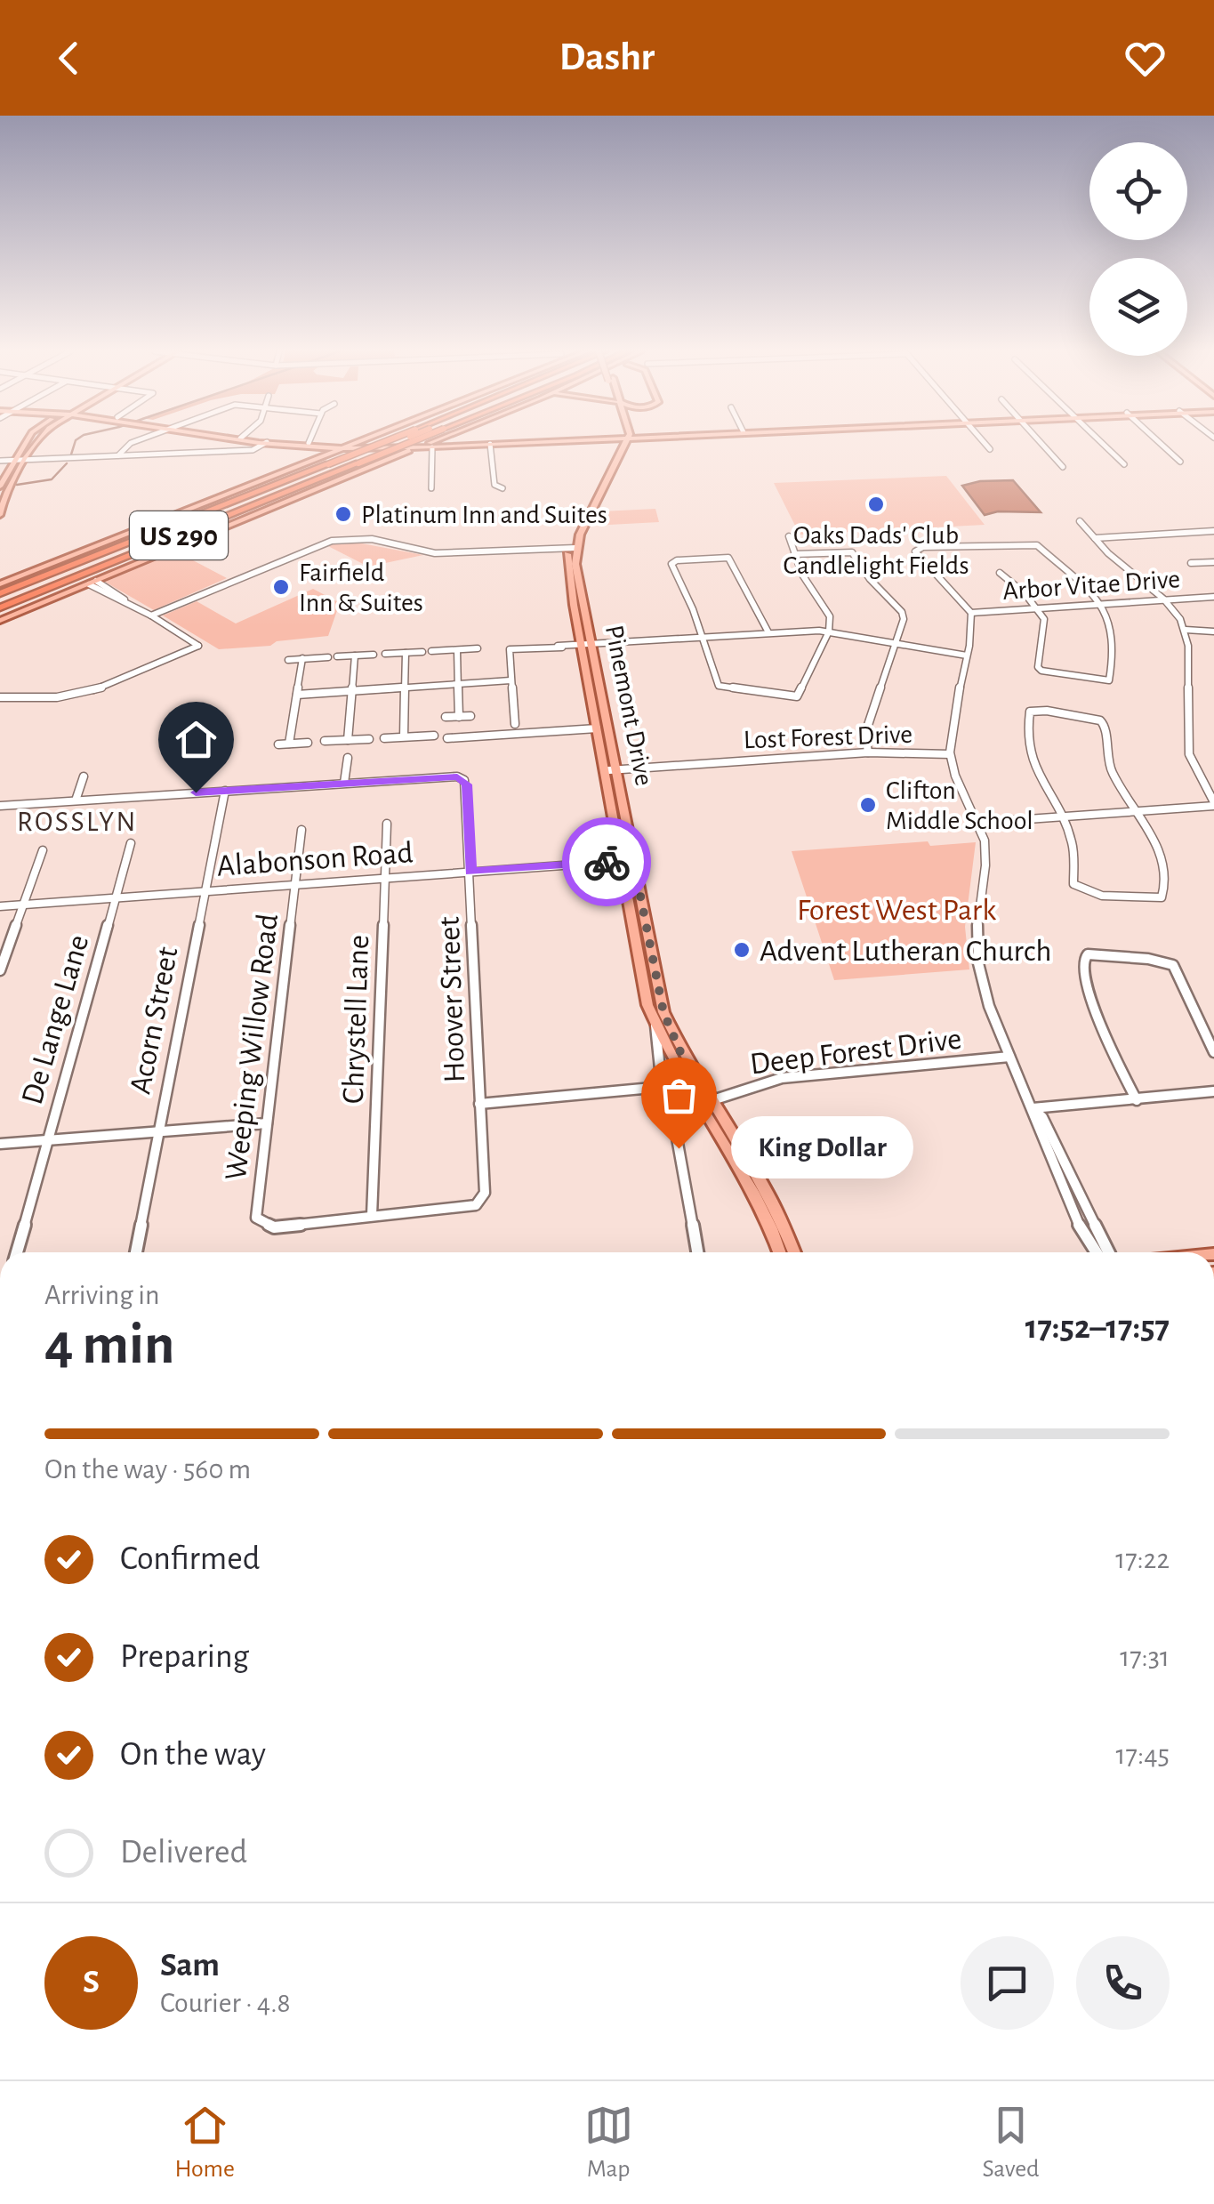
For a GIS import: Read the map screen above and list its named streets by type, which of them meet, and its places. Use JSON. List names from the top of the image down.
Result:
{
  "streets": {
    "highway": ["US 290"],
    "main road": ["Pinemont Drive"],
    "street": [
      "Arbor Vitae Drive",
      "Lost Forest Drive",
      "Alabonson Road",
      "Hoover Street",
      "De Lange Lane",
      "Chrystell Lane",
      "Acorn Street",
      "Weeping Willow Road",
      "Deep Forest Drive"
    ]
  },
  "crossings": [
    ["Pinemont Drive", "Lost Forest Drive"],
    ["Pinemont Drive", "Alabonson Road"],
    ["Pinemont Drive", "Deep Forest Drive"],
    ["Alabonson Road", "Hoover Street"],
    ["Alabonson Road", "De Lange Lane"],
    ["Alabonson Road", "Chrystell Lane"],
    ["Alabonson Road", "Acorn Street"],
    ["Alabonson Road", "Weeping Willow Road"],
    ["Hoover Street", "Chrystell Lane"],
    ["Hoover Street", "Weeping Willow Road"],
    ["Chrystell Lane", "Weeping Willow Road"]
  ],
  "districts": ["ROSSLYN"],
  "parks": ["Forest West Park"],
  "places": [
    "Oaks Dads' Club Candlelight Fields",
    "Platinum Inn and Suites",
    "Fairfield Inn & Suites",
    "Clifton Middle School",
    "Advent Lutheran Church",
    "King Dollar"
  ],
  "page": {
    "header": "Dashr",
    "bubble": "King Dollar",
    "heading": ["4 min", "Arriving in", "17:52–17:57"],
    "panel": ["Sam", "Courier · 4.8"],
    "bar": "On the way · 560 m",
    "list": [
      ["Confirmed", "17:22"],
      ["Preparing", "17:31"],
      ["On the way", "17:45"],
      "Delivered"
    ],
    "round": "S",
    "tabs": ["Home", "Map", "Saved"]
  }
}
